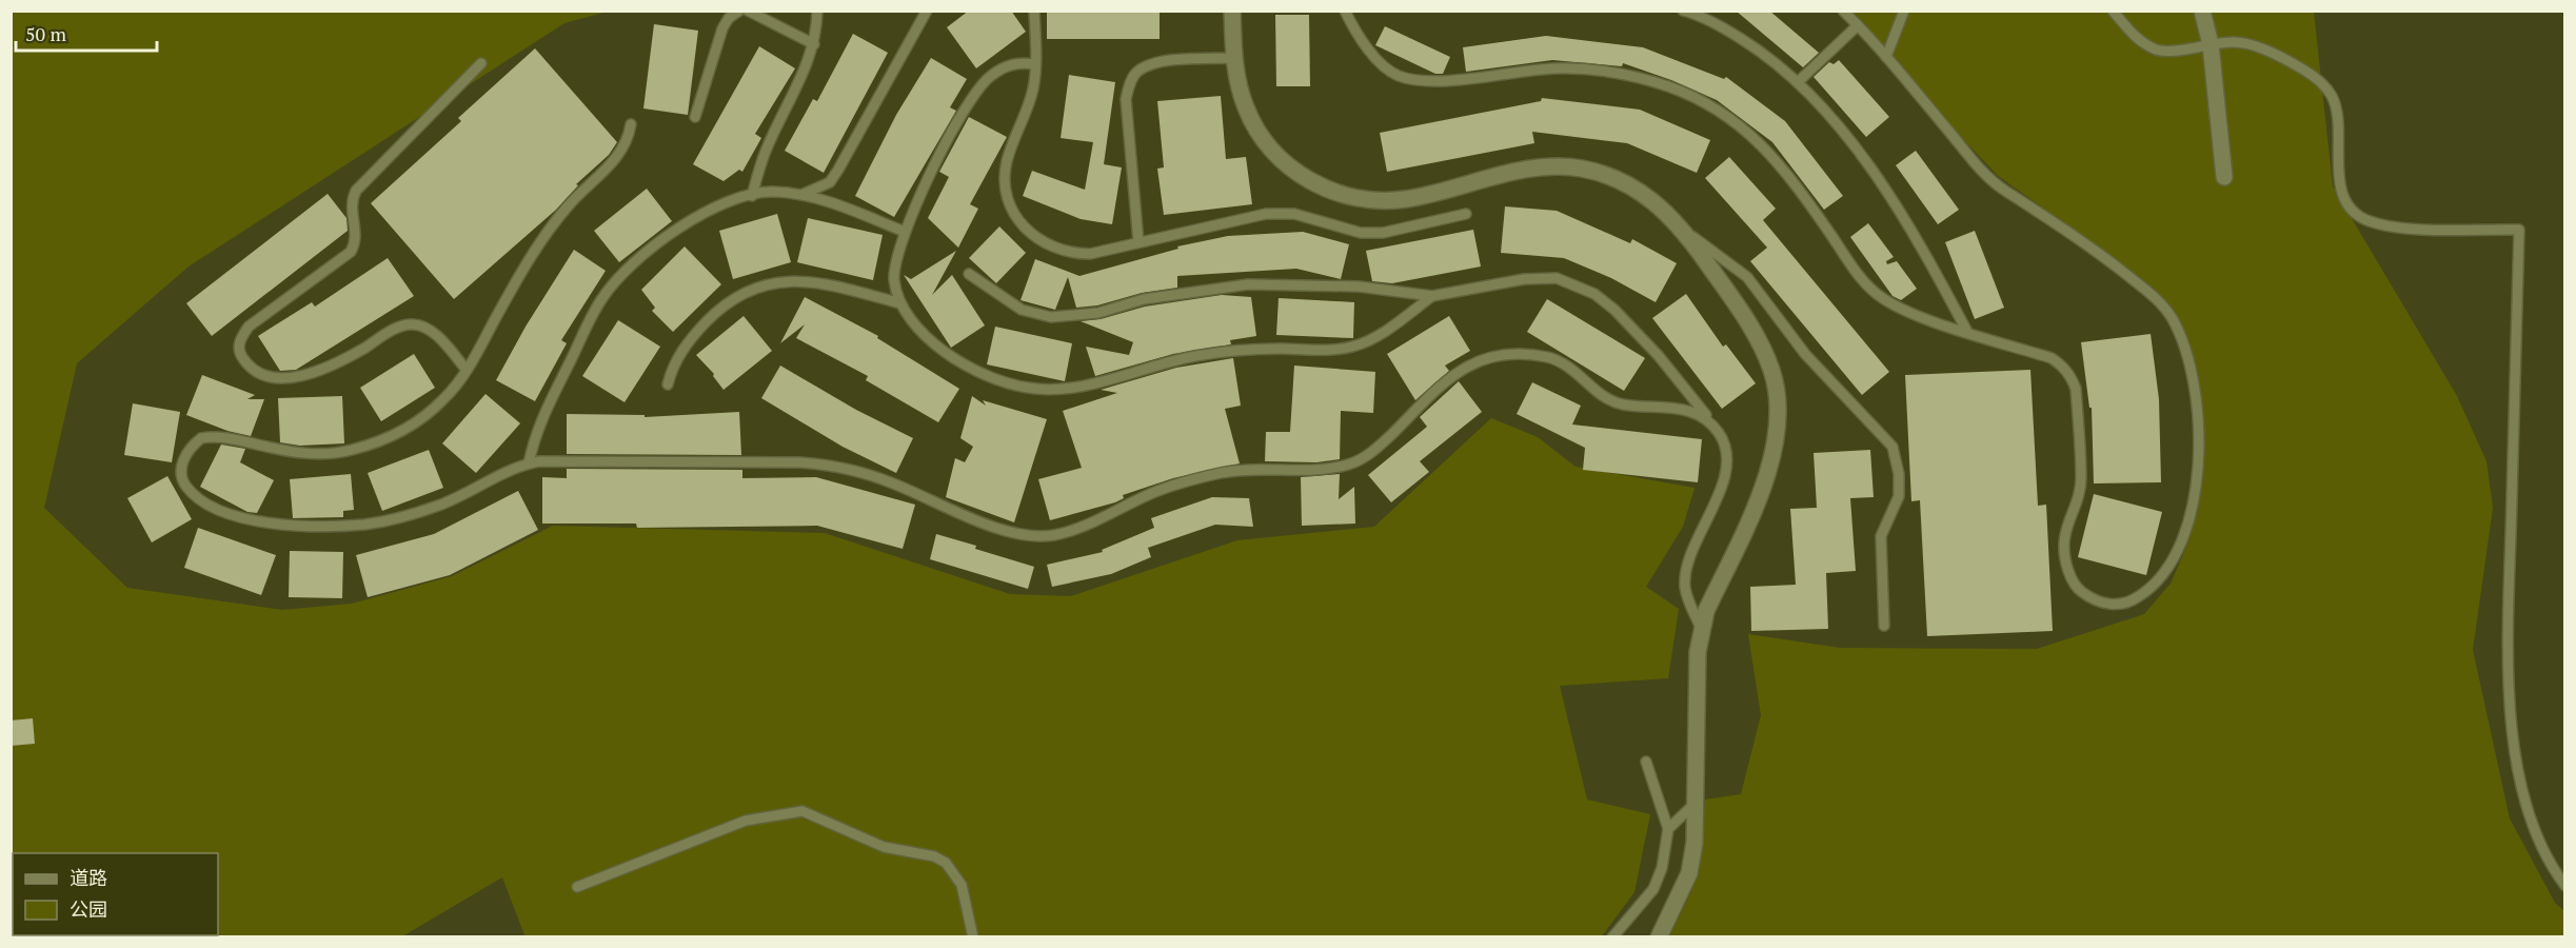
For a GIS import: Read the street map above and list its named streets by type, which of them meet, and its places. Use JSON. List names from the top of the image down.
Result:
{
  "legend": ["道路", "公园"],
  "scale_bar": "50 m"
}
